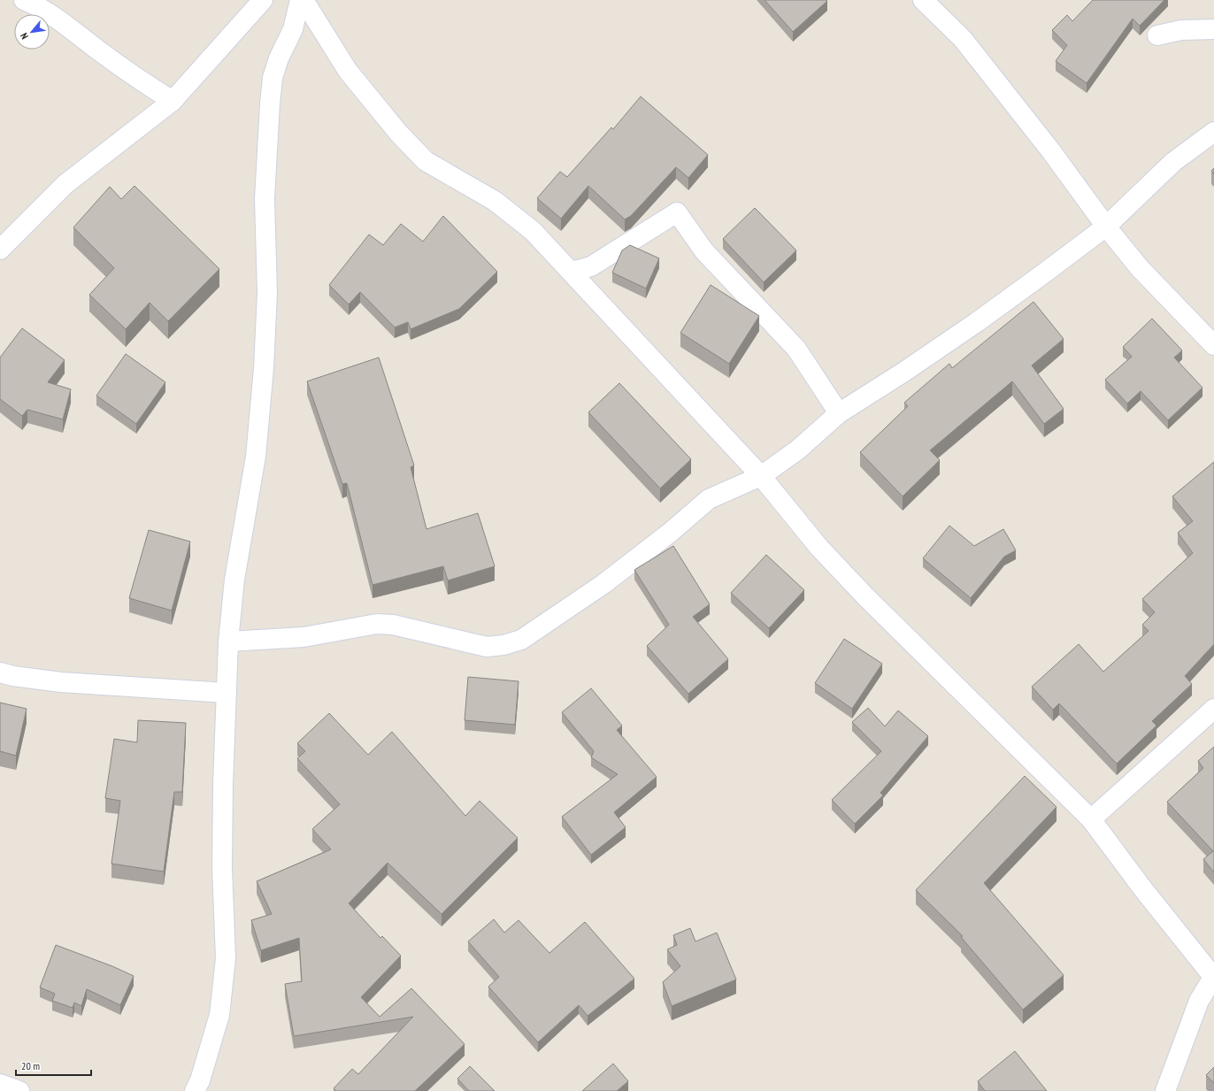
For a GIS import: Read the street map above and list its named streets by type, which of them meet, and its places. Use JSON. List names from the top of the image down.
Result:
{
  "scale_bar": "20 m",
  "north": "bottom left"
}
